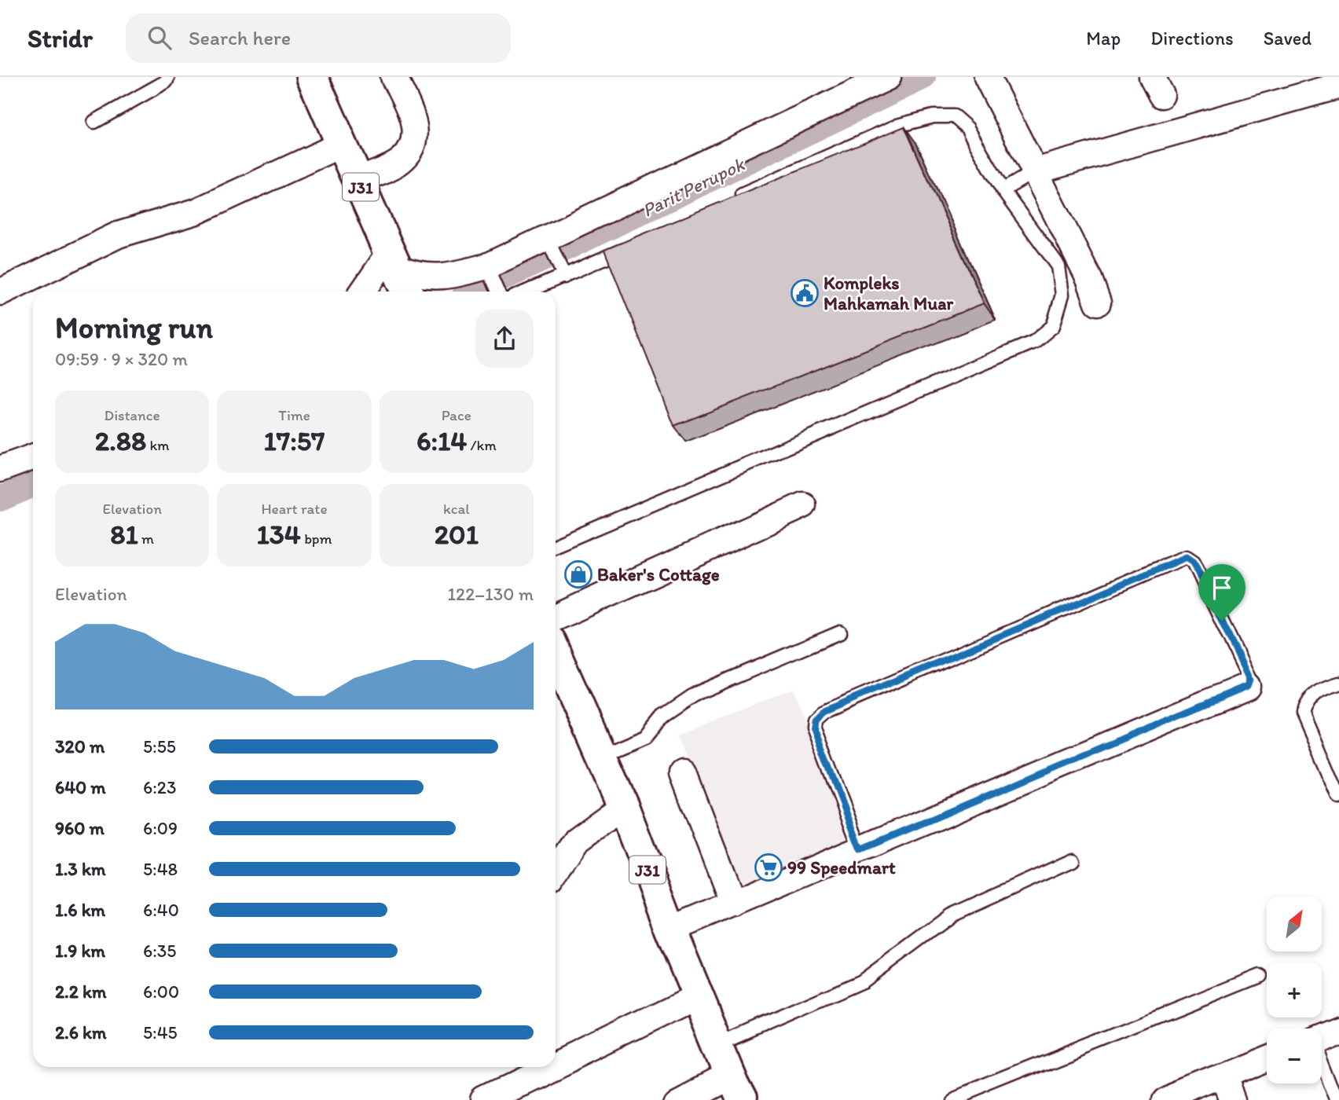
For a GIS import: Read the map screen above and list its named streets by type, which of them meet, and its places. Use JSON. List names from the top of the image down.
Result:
{
  "streets": {
    "main road": ["J31"]
  },
  "water": ["Parit Perupok"],
  "places": {
    "public building": ["Kompleks Mahkamah Muar"],
    "shop": ["Baker's Cottage"],
    "supermarket": ["99 Speedmart"]
  },
  "north": "top right",
  "page": {
    "header": "Stridr",
    "search": "Search here",
    "nav": ["Map", "Directions", "Saved"],
    "heading": ["Morning run", "09:59 · 9 × 320 m"],
    "stats": [
      ["Distance", "2.88 km"],
      ["Time", "17:57"],
      ["Pace", "6:14 /km"],
      ["Elevation", "81 m"],
      ["Heart rate", "134 bpm"],
      ["kcal", "201"]
    ],
    "chart": ["Elevation", "122–130 m"],
    "list": [
      {
        "name": "320 m",
        "note": "5:55"
      },
      {
        "name": "640 m",
        "note": "6:23"
      },
      {
        "name": "960 m",
        "note": "6:09"
      },
      {
        "name": "1.3 km",
        "note": "5:48"
      },
      {
        "name": "1.6 km",
        "note": "6:40"
      },
      {
        "name": "1.9 km",
        "note": "6:35"
      },
      {
        "name": "2.2 km",
        "note": "6:00"
      },
      {
        "name": "2.6 km",
        "note": "5:45"
      }
    ],
    "map_buttons": ["+", "−"]
  }
}
